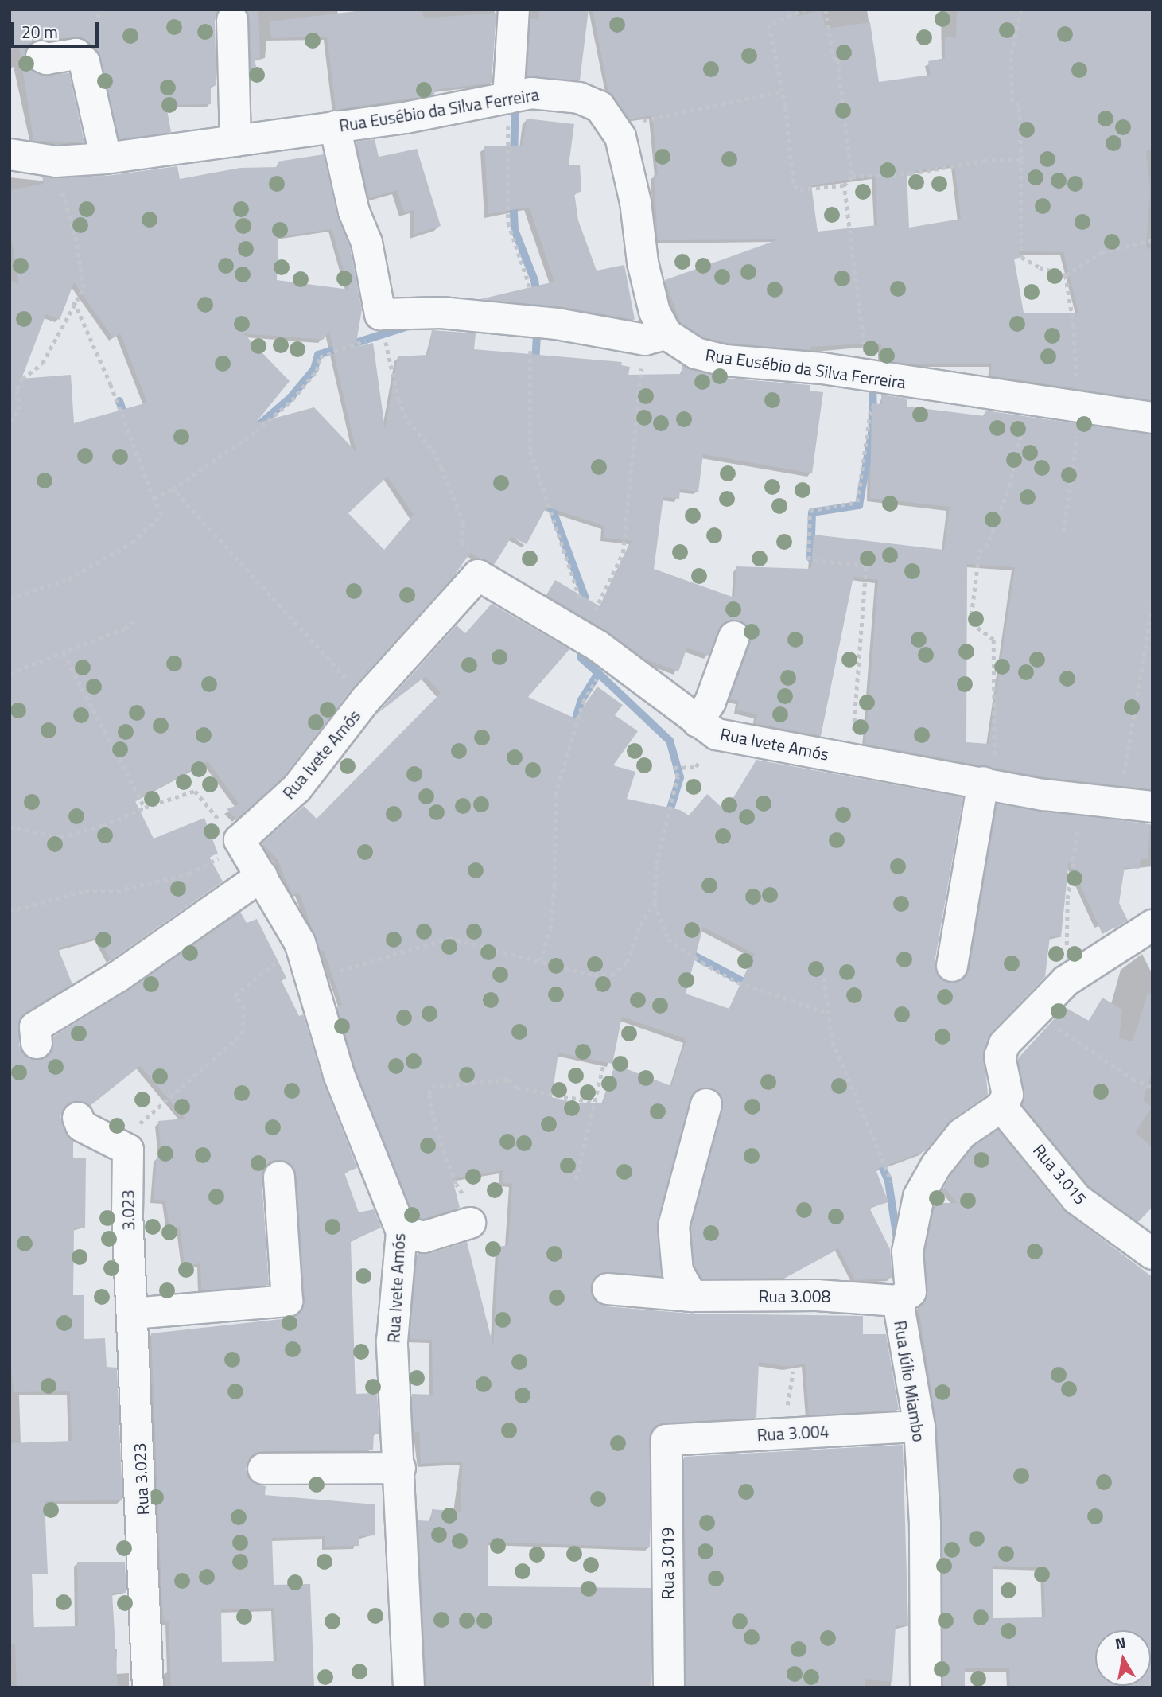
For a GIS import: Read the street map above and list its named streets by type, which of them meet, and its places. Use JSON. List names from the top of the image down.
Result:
{
  "streets": {
    "street": [
      "Rua Eusébio da Silva Ferreira",
      "Rua Ivete Amós",
      "Rua 3.015",
      "3.023",
      "Rua 3.008",
      "Rua Júlio Miambo",
      "Rua 3.004",
      "Rua 3.023",
      "Rua 3.019"
    ]
  },
  "crossings": [
    ["Rua 3.015", "Rua Júlio Miambo"],
    ["3.023", "Rua 3.023"],
    ["Rua 3.008", "Rua Júlio Miambo"],
    ["Rua Júlio Miambo", "Rua 3.004"],
    ["Rua 3.004", "Rua 3.019"]
  ],
  "scale_bar": "20 m",
  "north": "top"
}
